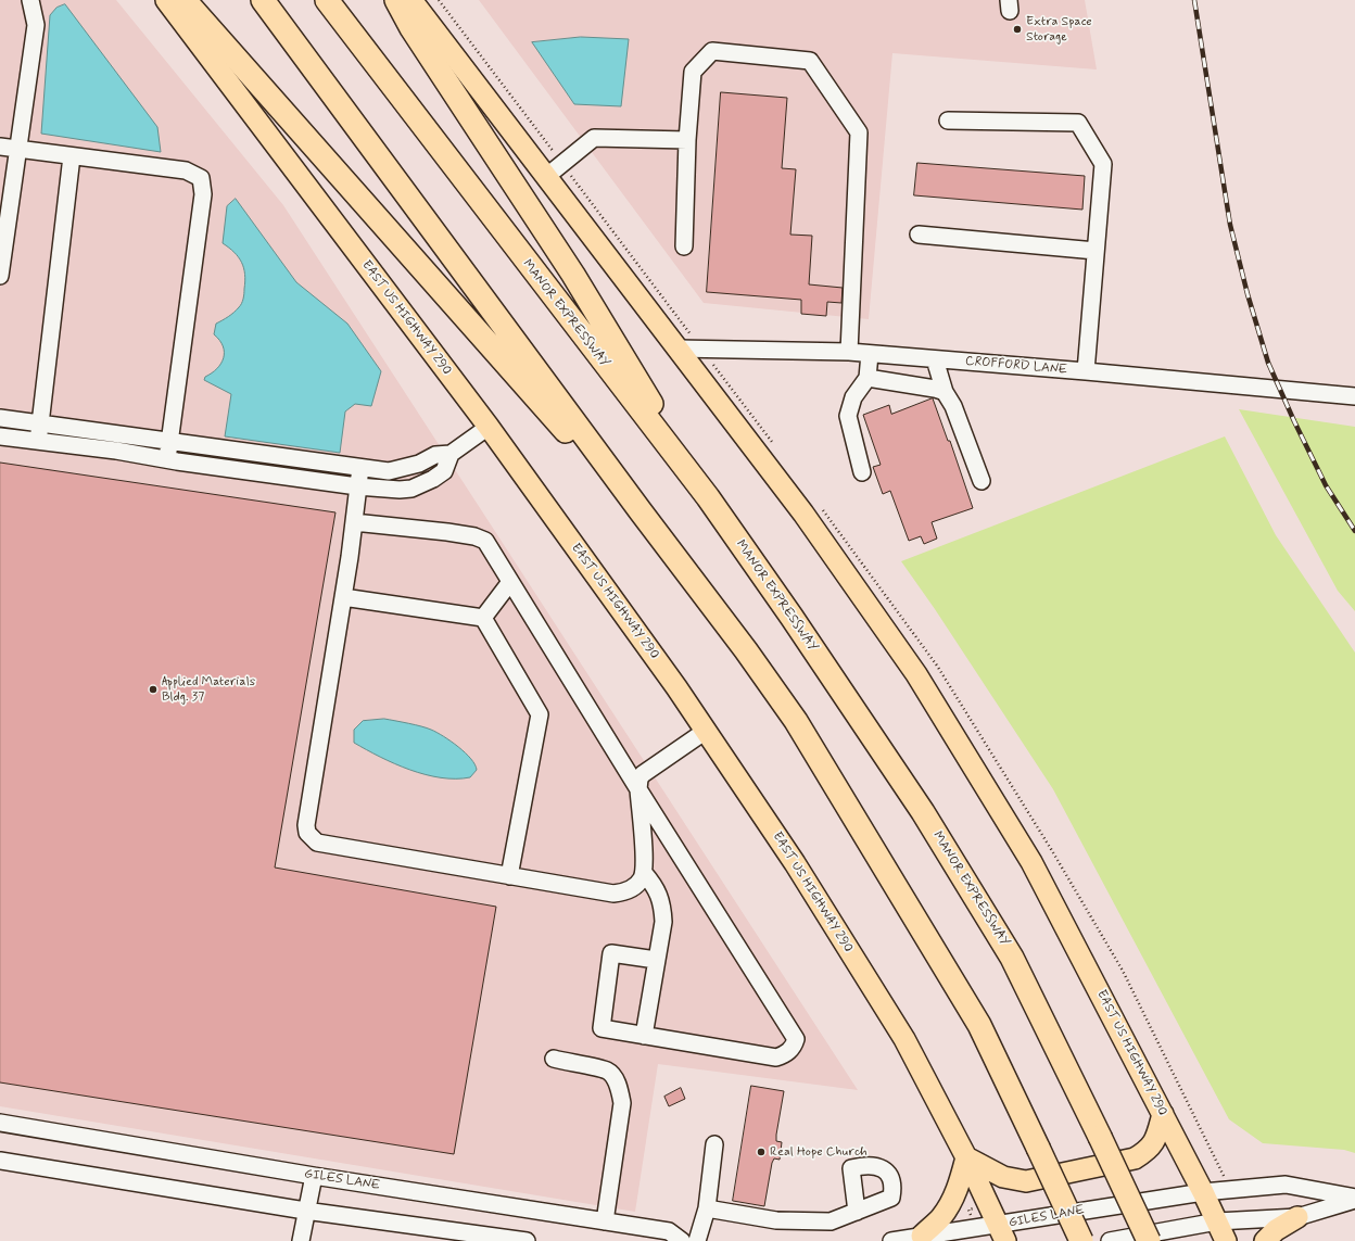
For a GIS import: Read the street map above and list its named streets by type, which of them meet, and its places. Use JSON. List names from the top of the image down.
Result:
{
  "streets": {
    "highway": ["MANOR EXPRESSWAY"],
    "main road": ["EAST US HIGHWAY 290"],
    "street": ["CROFFORD LANE", "GILES LANE"]
  },
  "crossings": [
    ["EAST US HIGHWAY 290", "CROFFORD LANE"],
    ["EAST US HIGHWAY 290", "GILES LANE"]
  ],
  "places": ["Extra Space Storage", "Applied Materials Bldg. 37", "Real Hope Church"]
}
